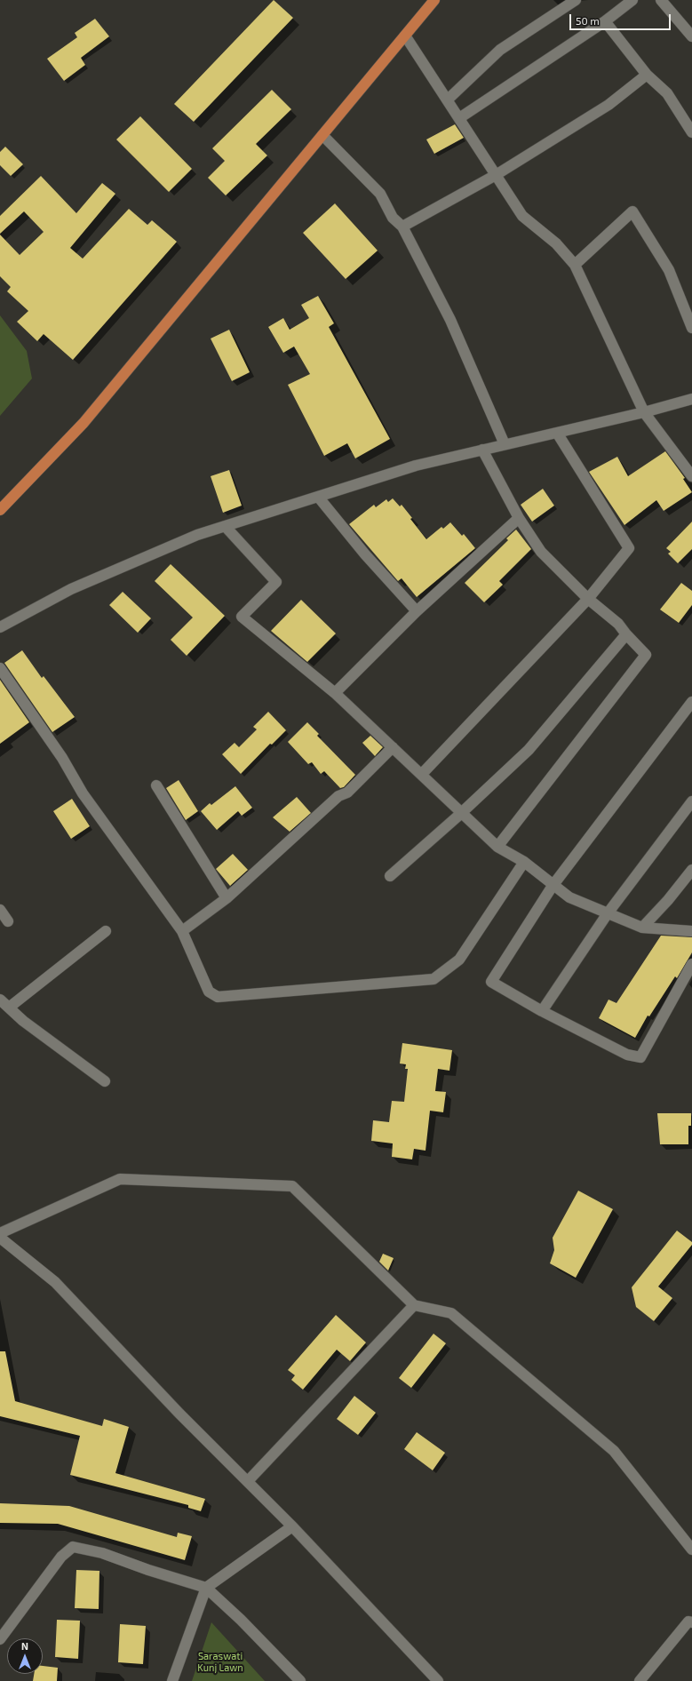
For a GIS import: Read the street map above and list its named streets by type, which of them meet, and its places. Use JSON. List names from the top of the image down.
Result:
{
  "parks": ["Saraswati Kunj Lawn"],
  "scale_bar": "50 m",
  "north": "top"
}
